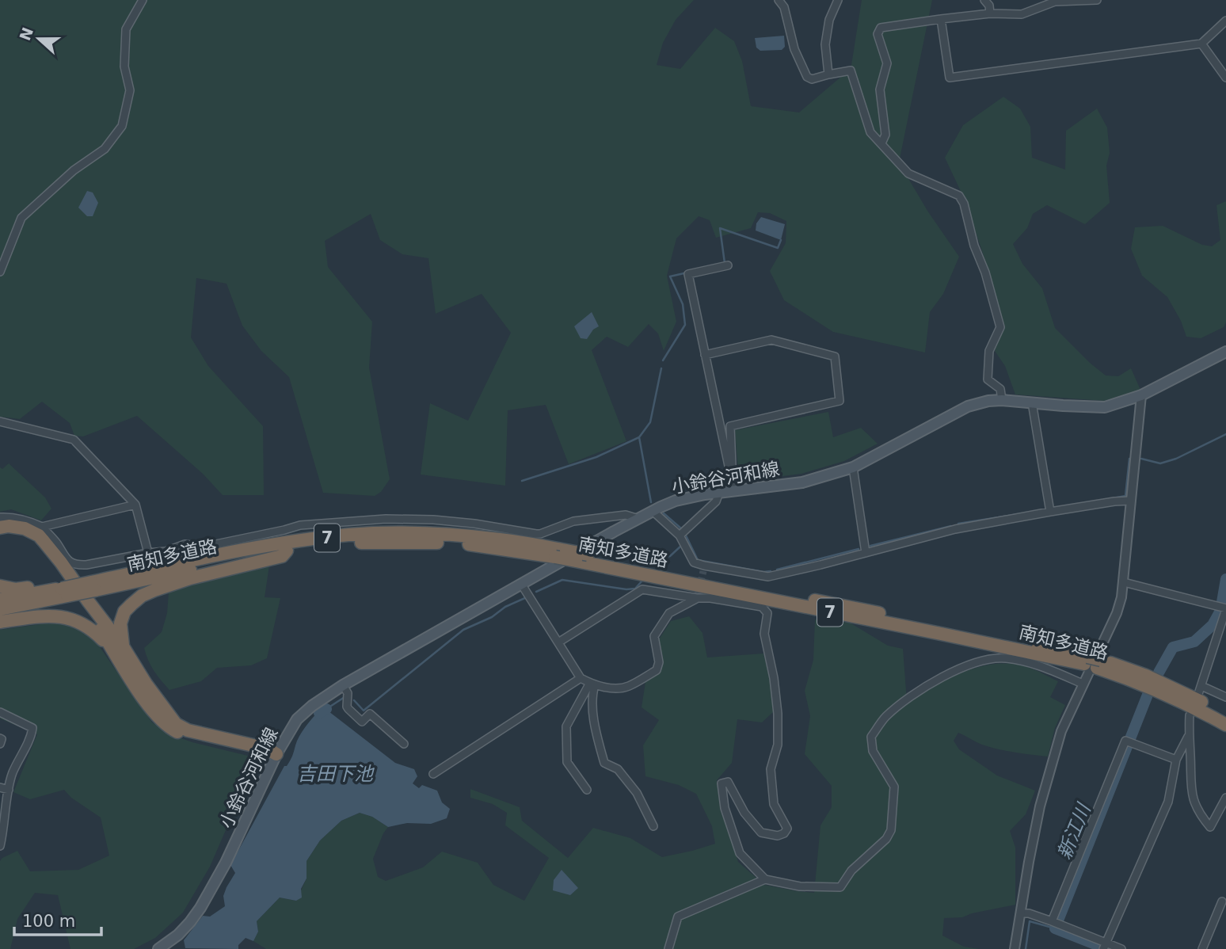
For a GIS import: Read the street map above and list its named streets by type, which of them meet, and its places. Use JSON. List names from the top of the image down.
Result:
{
  "streets": {
    "highway": ["7", "南知多道路"],
    "main road": ["小鈴谷河和線"]
  },
  "water": ["吉田下池", "新江川"],
  "scale_bar": "100 m",
  "north": "left"
}
